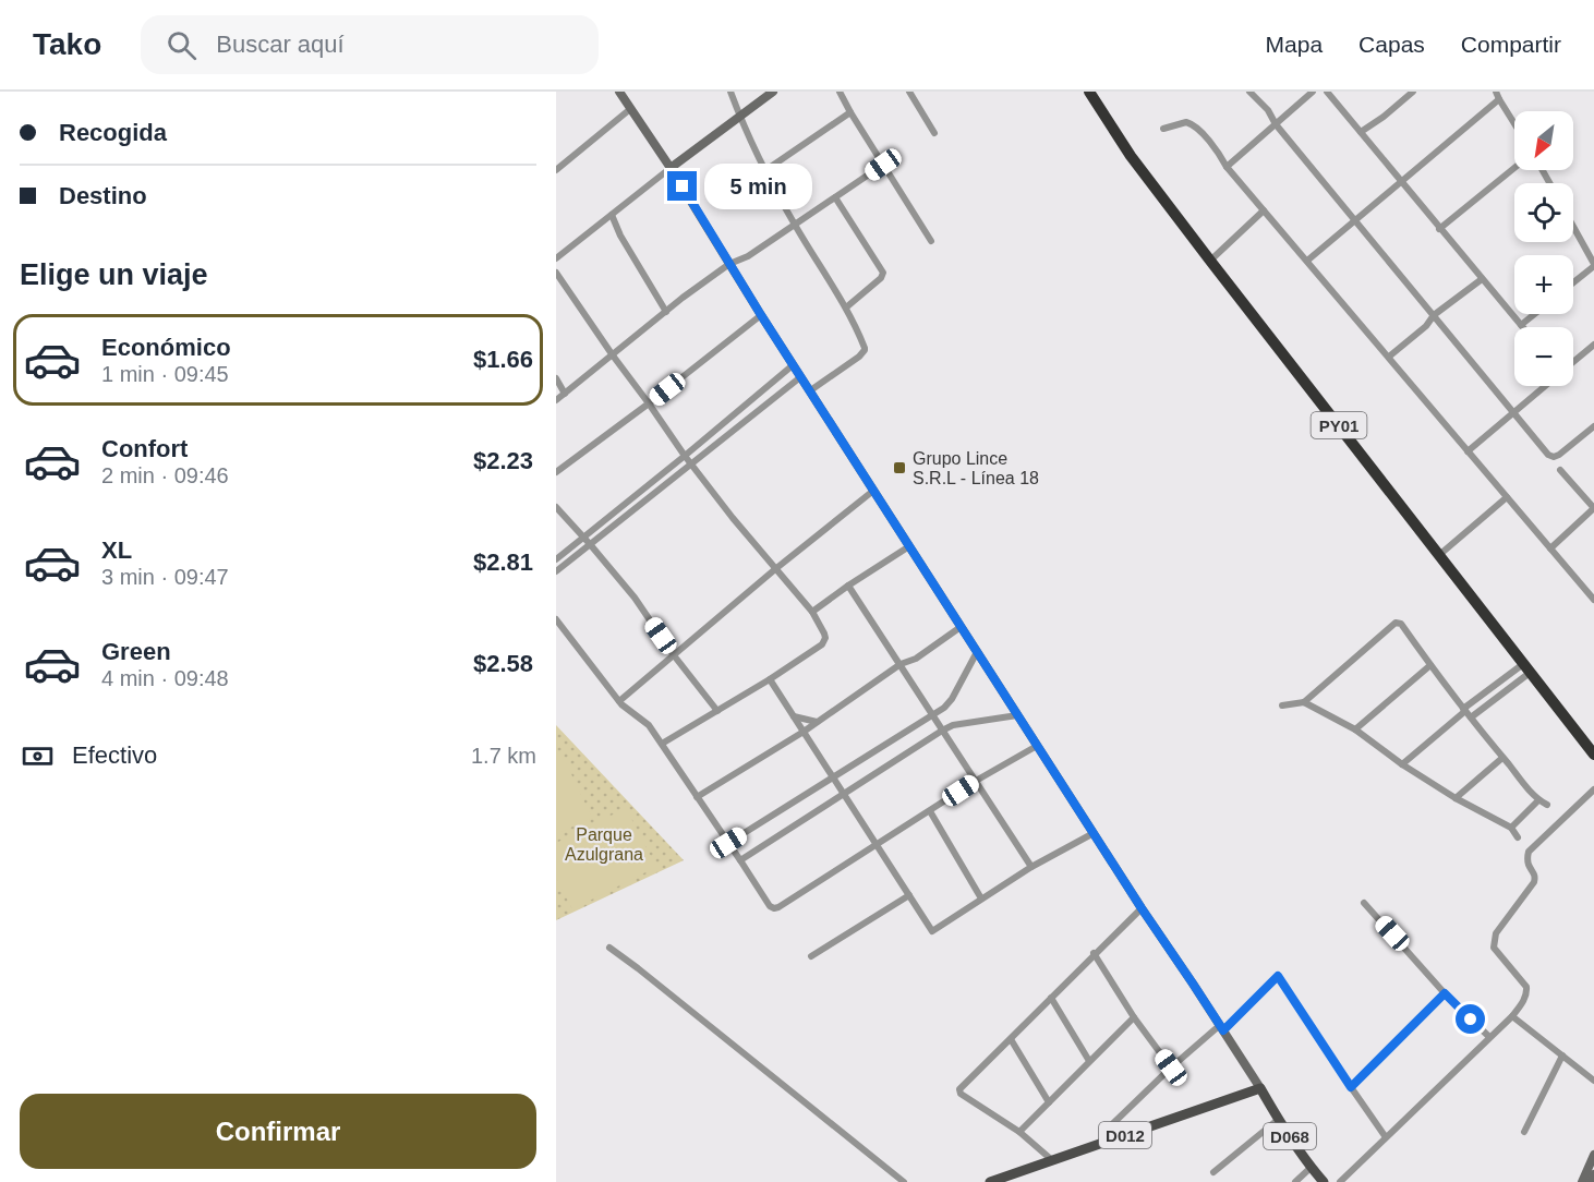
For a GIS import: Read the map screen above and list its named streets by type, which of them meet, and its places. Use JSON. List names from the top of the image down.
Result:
{
  "streets": {
    "highway": ["PY01"],
    "main road": ["D012", "D068"]
  },
  "crossings": [
    ["D012", "D068"]
  ],
  "parks": ["Parque Azulgrana"],
  "places": {
    "transit": ["Grupo Lince S.R.L - Línea 18"]
  },
  "north": "bottom left",
  "page": {
    "header": "Tako",
    "search": "Buscar aquí",
    "nav": ["Mapa", "Capas", "Compartir"],
    "banner": ["Recogida", "Destino"],
    "map_buttons": ["+", "−"],
    "bubble": "5 min",
    "heading": "Elige un viaje",
    "list": [
      {
        "name": "Económico",
        "note": "1 min · 09:45",
        "value": "$1.66"
      },
      {
        "name": "Confort",
        "note": "2 min · 09:46",
        "value": "$2.23"
      },
      {
        "name": "XL",
        "note": "3 min · 09:47",
        "value": "$2.81"
      },
      {
        "name": "Green",
        "note": "4 min · 09:48",
        "value": "$2.58"
      }
    ],
    "pay": ["Efectivo", "1.7 km"],
    "buttons": "Confirmar"
  }
}
